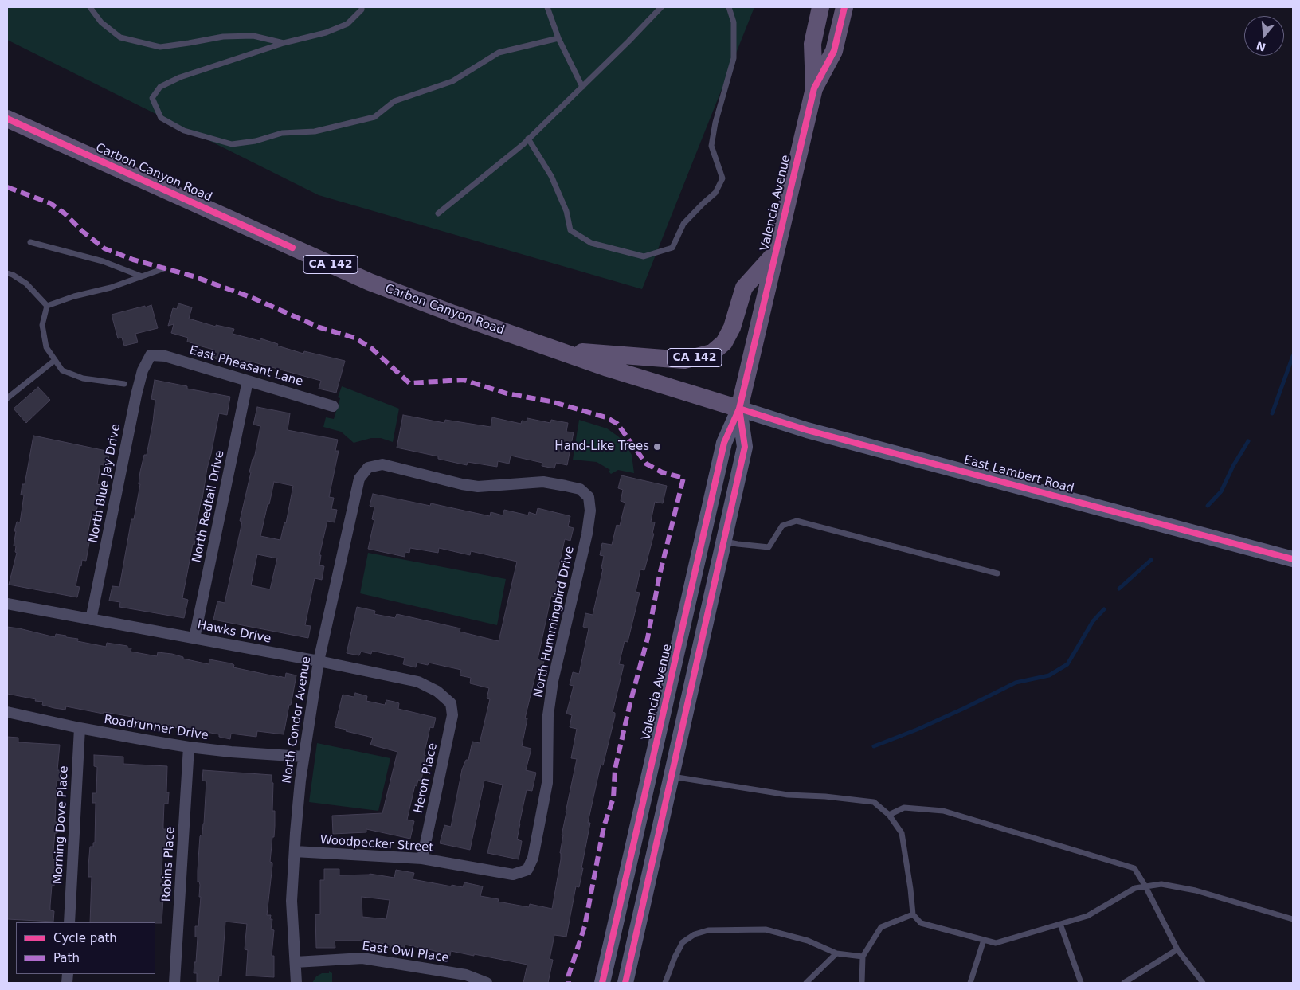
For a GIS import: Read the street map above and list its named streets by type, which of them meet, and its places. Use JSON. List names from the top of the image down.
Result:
{
  "streets": {
    "main road": ["Carbon Canyon Road", "Valencia Avenue", "CA 142"],
    "street": [
      "East Pheasant Lane",
      "East Lambert Road",
      "North Blue Jay Drive",
      "North Redtail Drive",
      "North Hummingbird Drive",
      "Hawks Drive",
      "North Condor Avenue",
      "Roadrunner Drive",
      "Heron Place",
      "Morning Dove Place",
      "Woodpecker Street",
      "Robins Place",
      "East Owl Place"
    ]
  },
  "crossings": [
    ["Carbon Canyon Road", "Valencia Avenue"],
    ["Carbon Canyon Road", "CA 142"],
    ["Carbon Canyon Road", "East Lambert Road"],
    ["Valencia Avenue", "CA 142"],
    ["Valencia Avenue", "East Lambert Road"],
    ["East Pheasant Lane", "North Blue Jay Drive"],
    ["East Pheasant Lane", "North Redtail Drive"],
    ["North Blue Jay Drive", "Hawks Drive"],
    ["North Redtail Drive", "Hawks Drive"],
    ["North Hummingbird Drive", "North Condor Avenue"],
    ["North Hummingbird Drive", "Woodpecker Street"],
    ["Hawks Drive", "North Condor Avenue"],
    ["Hawks Drive", "Heron Place"],
    ["North Condor Avenue", "Roadrunner Drive"],
    ["North Condor Avenue", "Woodpecker Street"],
    ["North Condor Avenue", "East Owl Place"],
    ["Roadrunner Drive", "Morning Dove Place"],
    ["Roadrunner Drive", "Robins Place"],
    ["Heron Place", "Woodpecker Street"]
  ],
  "places": ["Hand-Like Trees"],
  "legend": ["Cycle path", "Path"],
  "north": "bottom"
}
